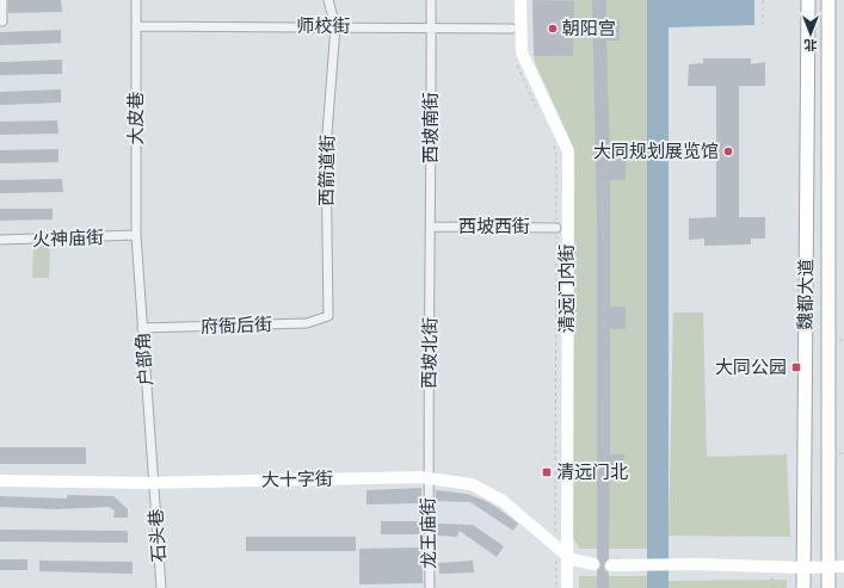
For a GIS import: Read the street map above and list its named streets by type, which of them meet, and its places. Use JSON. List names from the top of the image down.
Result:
{
  "streets": {
    "main road": ["清远门内街", "魏都大道", "大十字街"],
    "street": [
      "师校街",
      "大皮巷",
      "西坡南街",
      "西箭道街",
      "西坡西街",
      "火神庙街",
      "府衙后街",
      "西坡北街",
      "户部角",
      "龙王庙街",
      "石头巷"
    ]
  },
  "crossings": [
    ["师校街", "大皮巷"],
    ["师校街", "西坡南街"],
    ["师校街", "西箭道街"],
    ["大皮巷", "火神庙街"],
    ["大皮巷", "户部角"],
    ["西坡南街", "西坡西街"],
    ["西坡南街", "西坡北街"],
    ["西箭道街", "府衙后街"],
    ["西坡西街", "西坡北街"],
    ["火神庙街", "户部角"],
    ["清远门内街", "大十字街"],
    ["府衙后街", "户部角"],
    ["西坡北街", "大十字街"],
    ["西坡北街", "龙王庙街"],
    ["户部角", "大十字街"],
    ["户部角", "石头巷"],
    ["大十字街", "龙王庙街"],
    ["大十字街", "石头巷"]
  ],
  "places": {
    "other": ["朝阳宫", "大同规划展览馆"],
    "transit": ["大同公园", "清远门北"]
  },
  "north": "bottom"
}
